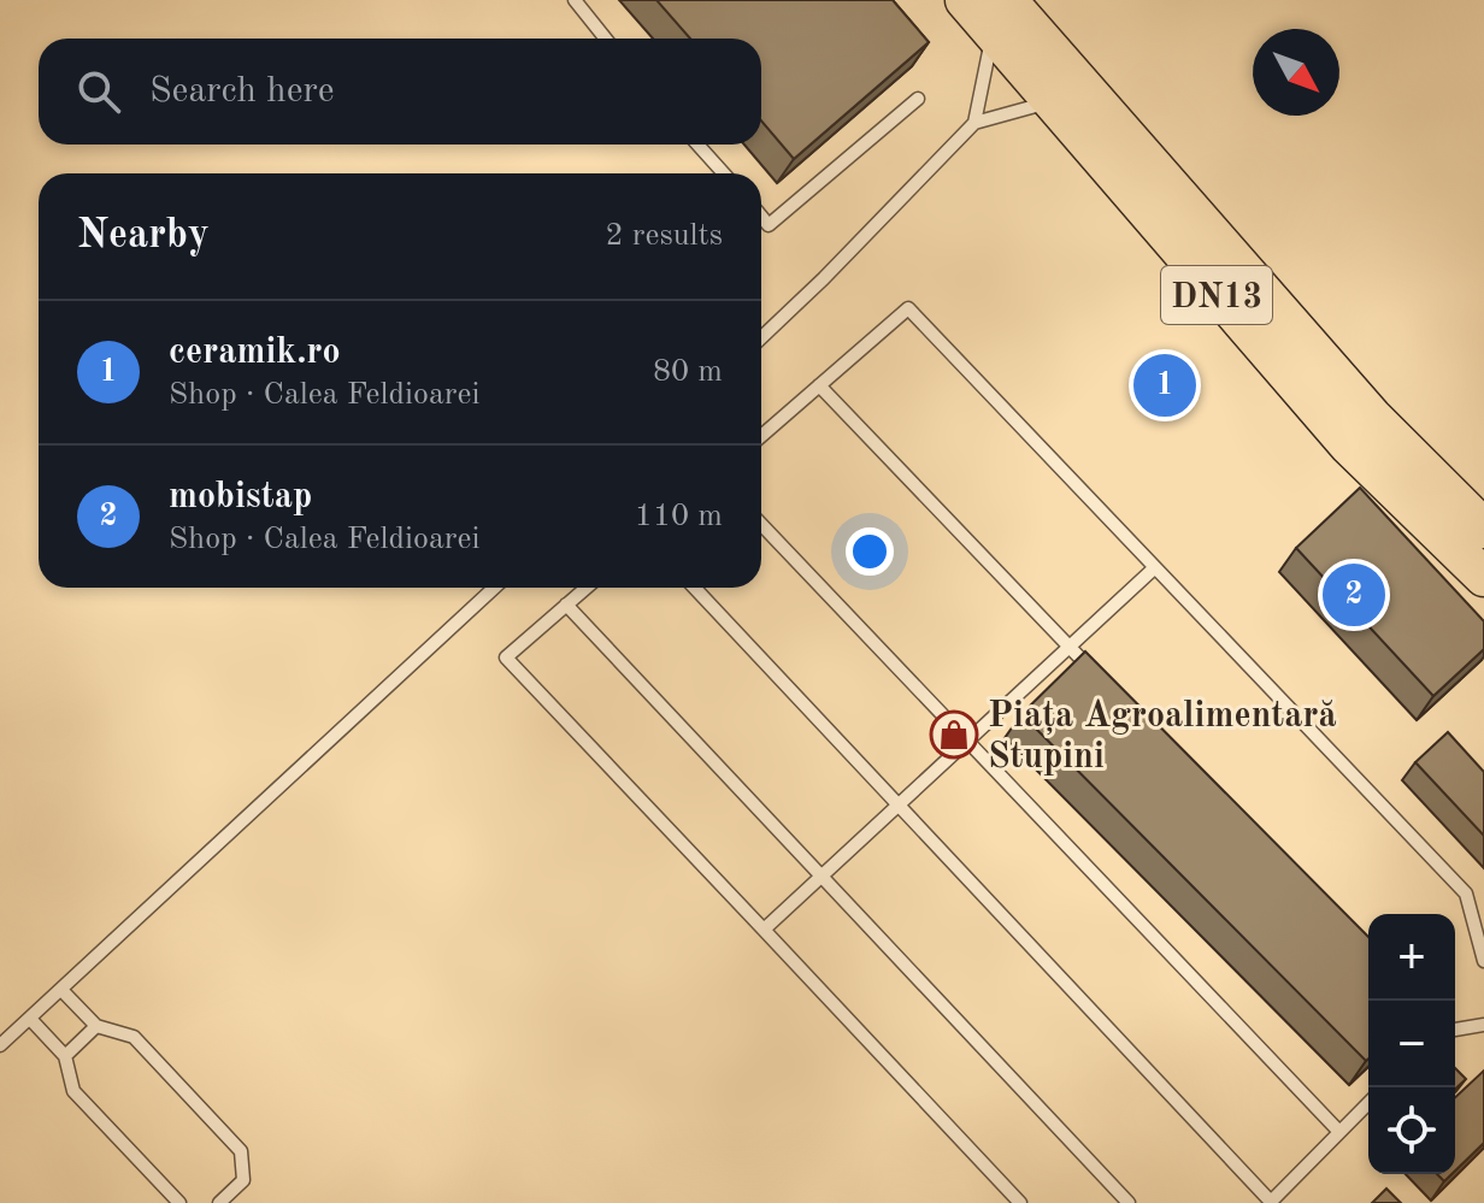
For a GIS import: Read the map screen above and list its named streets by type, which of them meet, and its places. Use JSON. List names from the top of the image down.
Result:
{
  "streets": {
    "main road": ["DN13"]
  },
  "places": {
    "shop": ["Piața Agroalimentară Stupini"]
  },
  "north": "bottom right",
  "page": {
    "search": "Search here",
    "heading": ["Nearby", "2 results"],
    "list": [
      {
        "mark": "1",
        "name": "ceramik.ro",
        "note": "Shop · Calea Feldioarei",
        "value": "80 m"
      },
      {
        "mark": "2",
        "name": "mobistap",
        "note": "Shop · Calea Feldioarei",
        "value": "110 m"
      }
    ],
    "pins": ["1", "2"],
    "map_buttons": ["+", "−"]
  }
}
